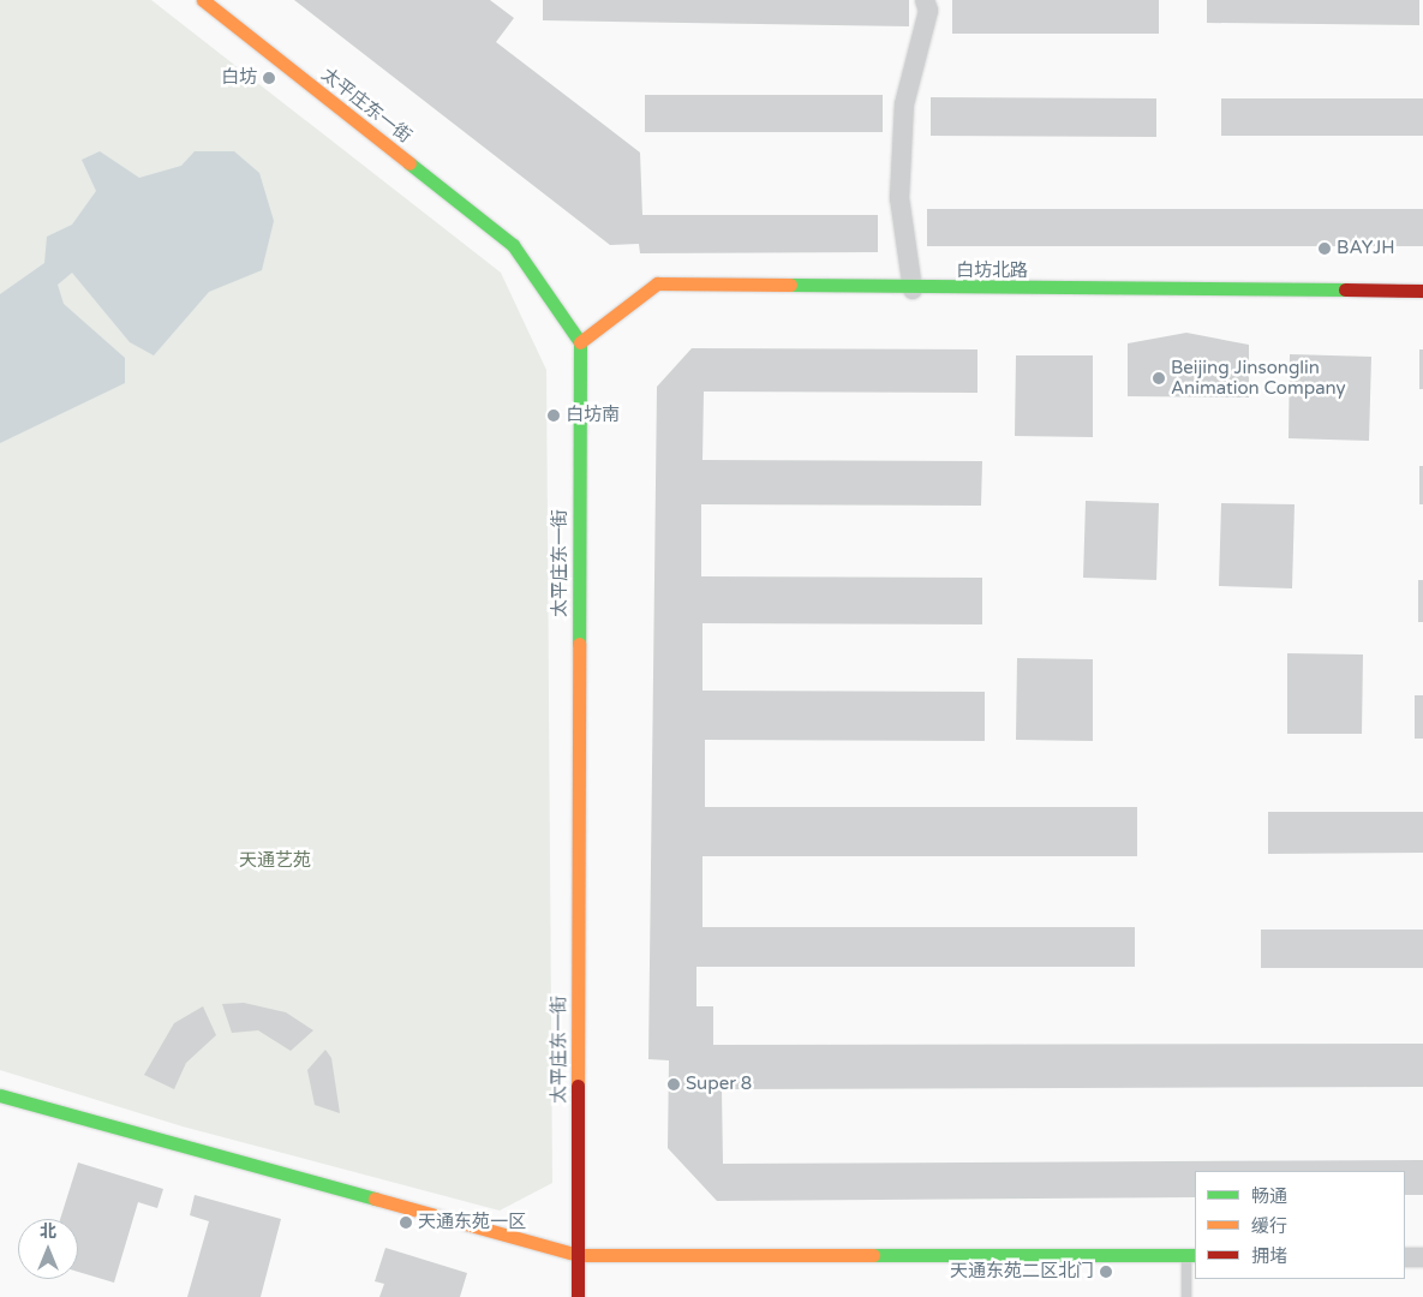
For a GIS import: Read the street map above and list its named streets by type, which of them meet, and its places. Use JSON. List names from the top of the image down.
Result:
{
  "streets": {
    "street": ["太平庄东一街", "白坊北路"]
  },
  "crossings": [
    ["太平庄东一街", "白坊北路"]
  ],
  "parks": ["天通艺苑"],
  "places": [
    "白坊",
    "BAYJH",
    "Beijing Jinsonglin Animation Company",
    "白坊南",
    "Super 8",
    "天通东苑一区",
    "天通东苑二区北门"
  ],
  "legend": ["畅通", "缓行", "拥堵"],
  "north": "top"
}
